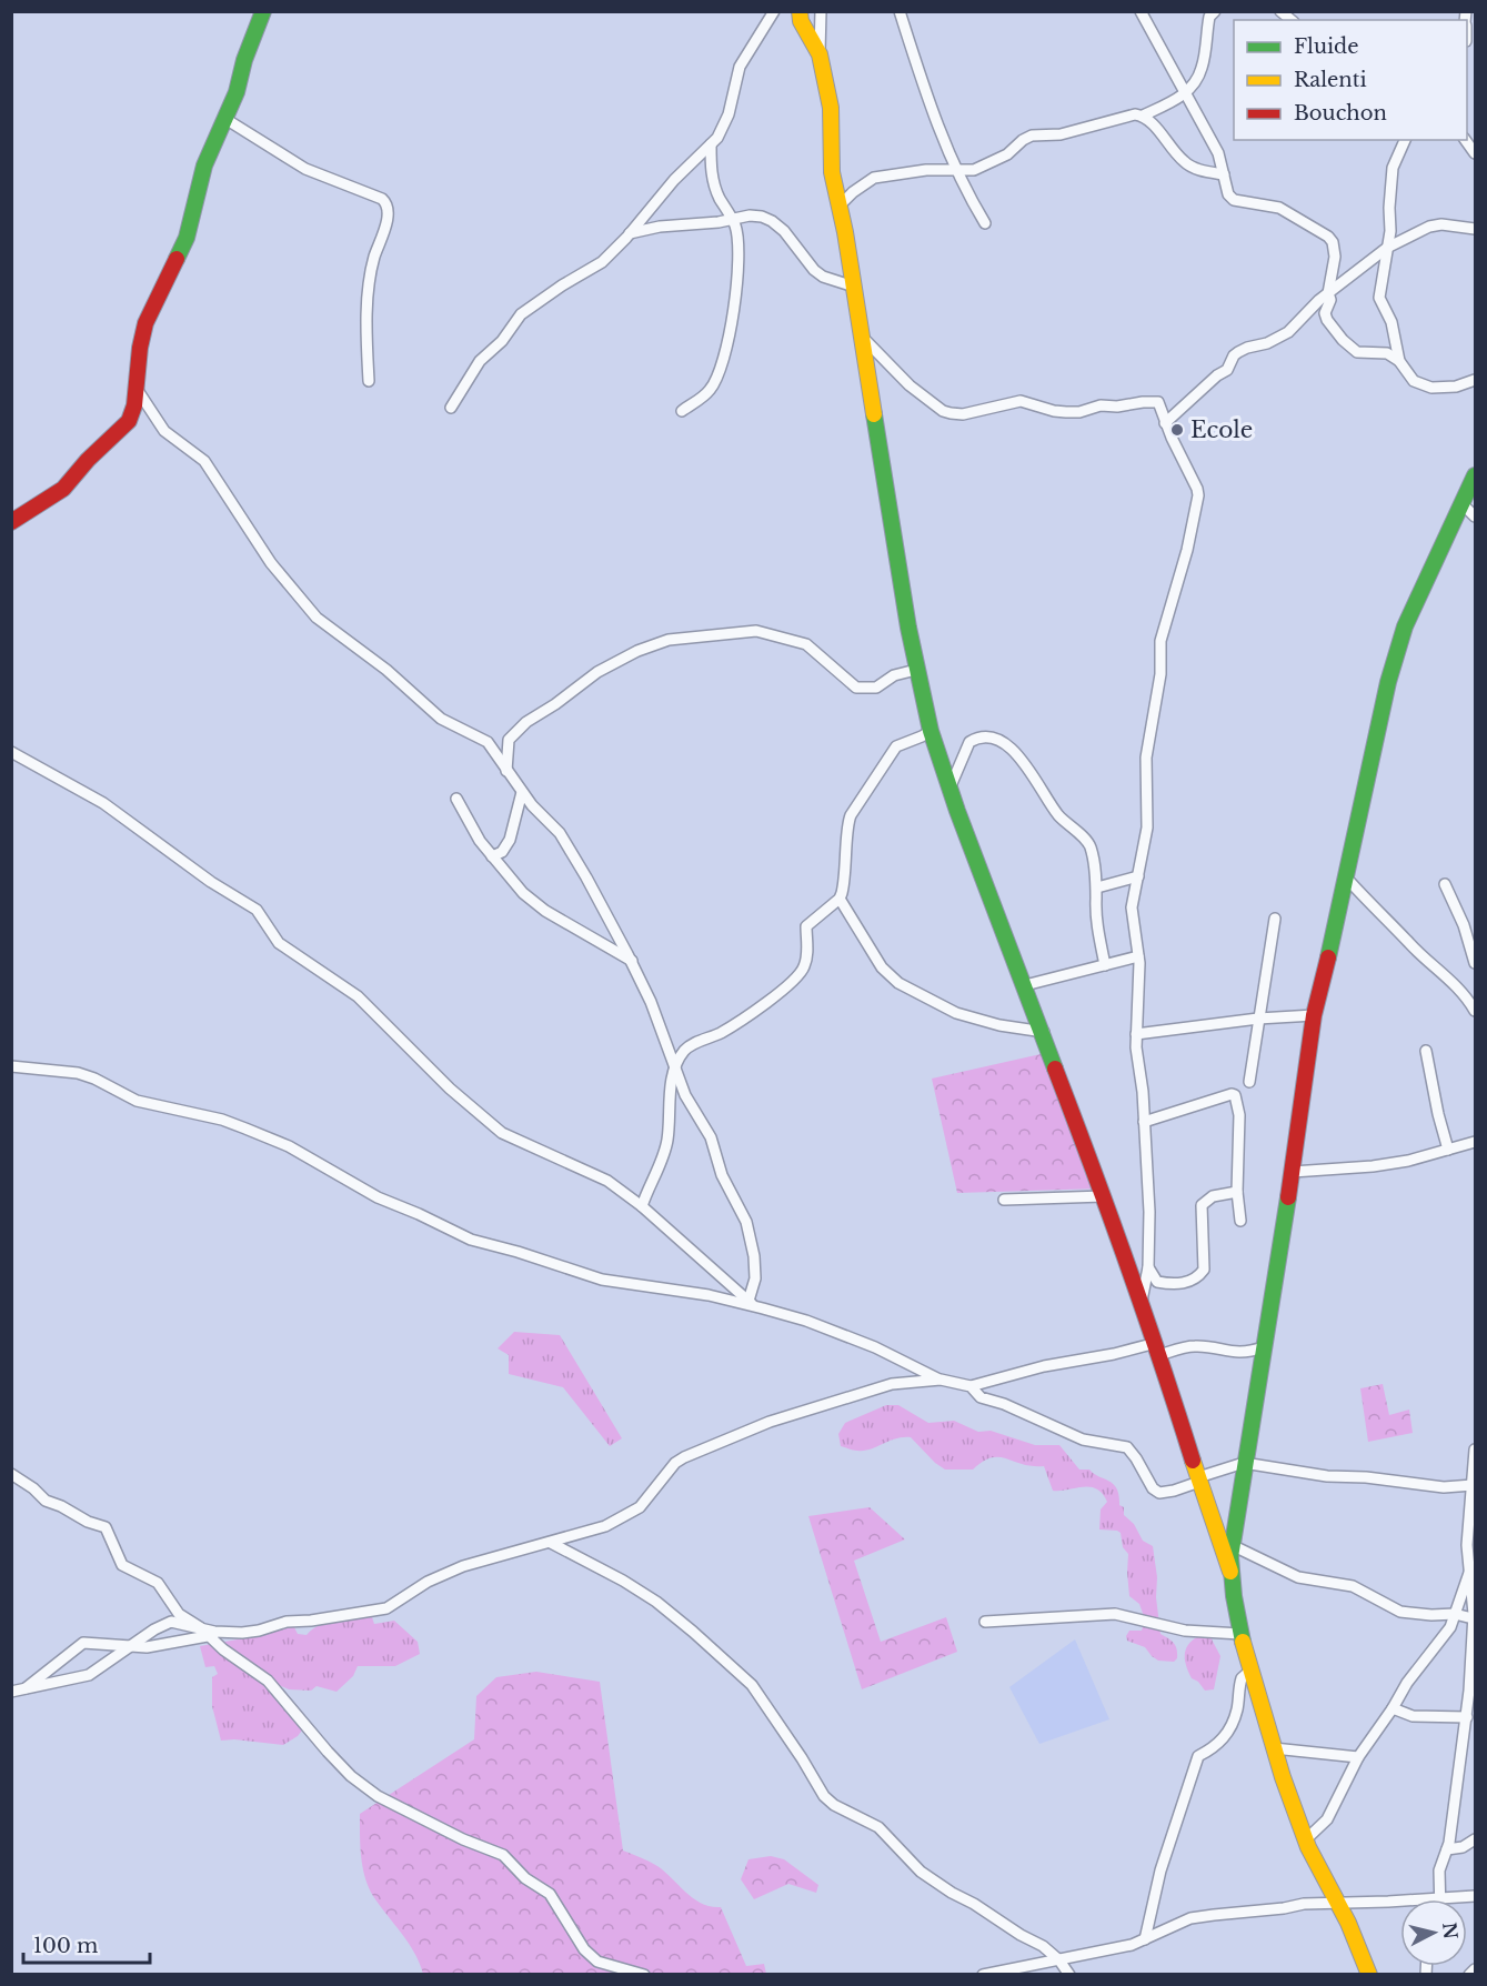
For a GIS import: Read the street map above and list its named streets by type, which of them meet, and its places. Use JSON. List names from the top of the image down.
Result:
{
  "places": ["Ecole"],
  "legend": ["Fluide", "Ralenti", "Bouchon"],
  "scale_bar": "100 m",
  "north": "right"
}
